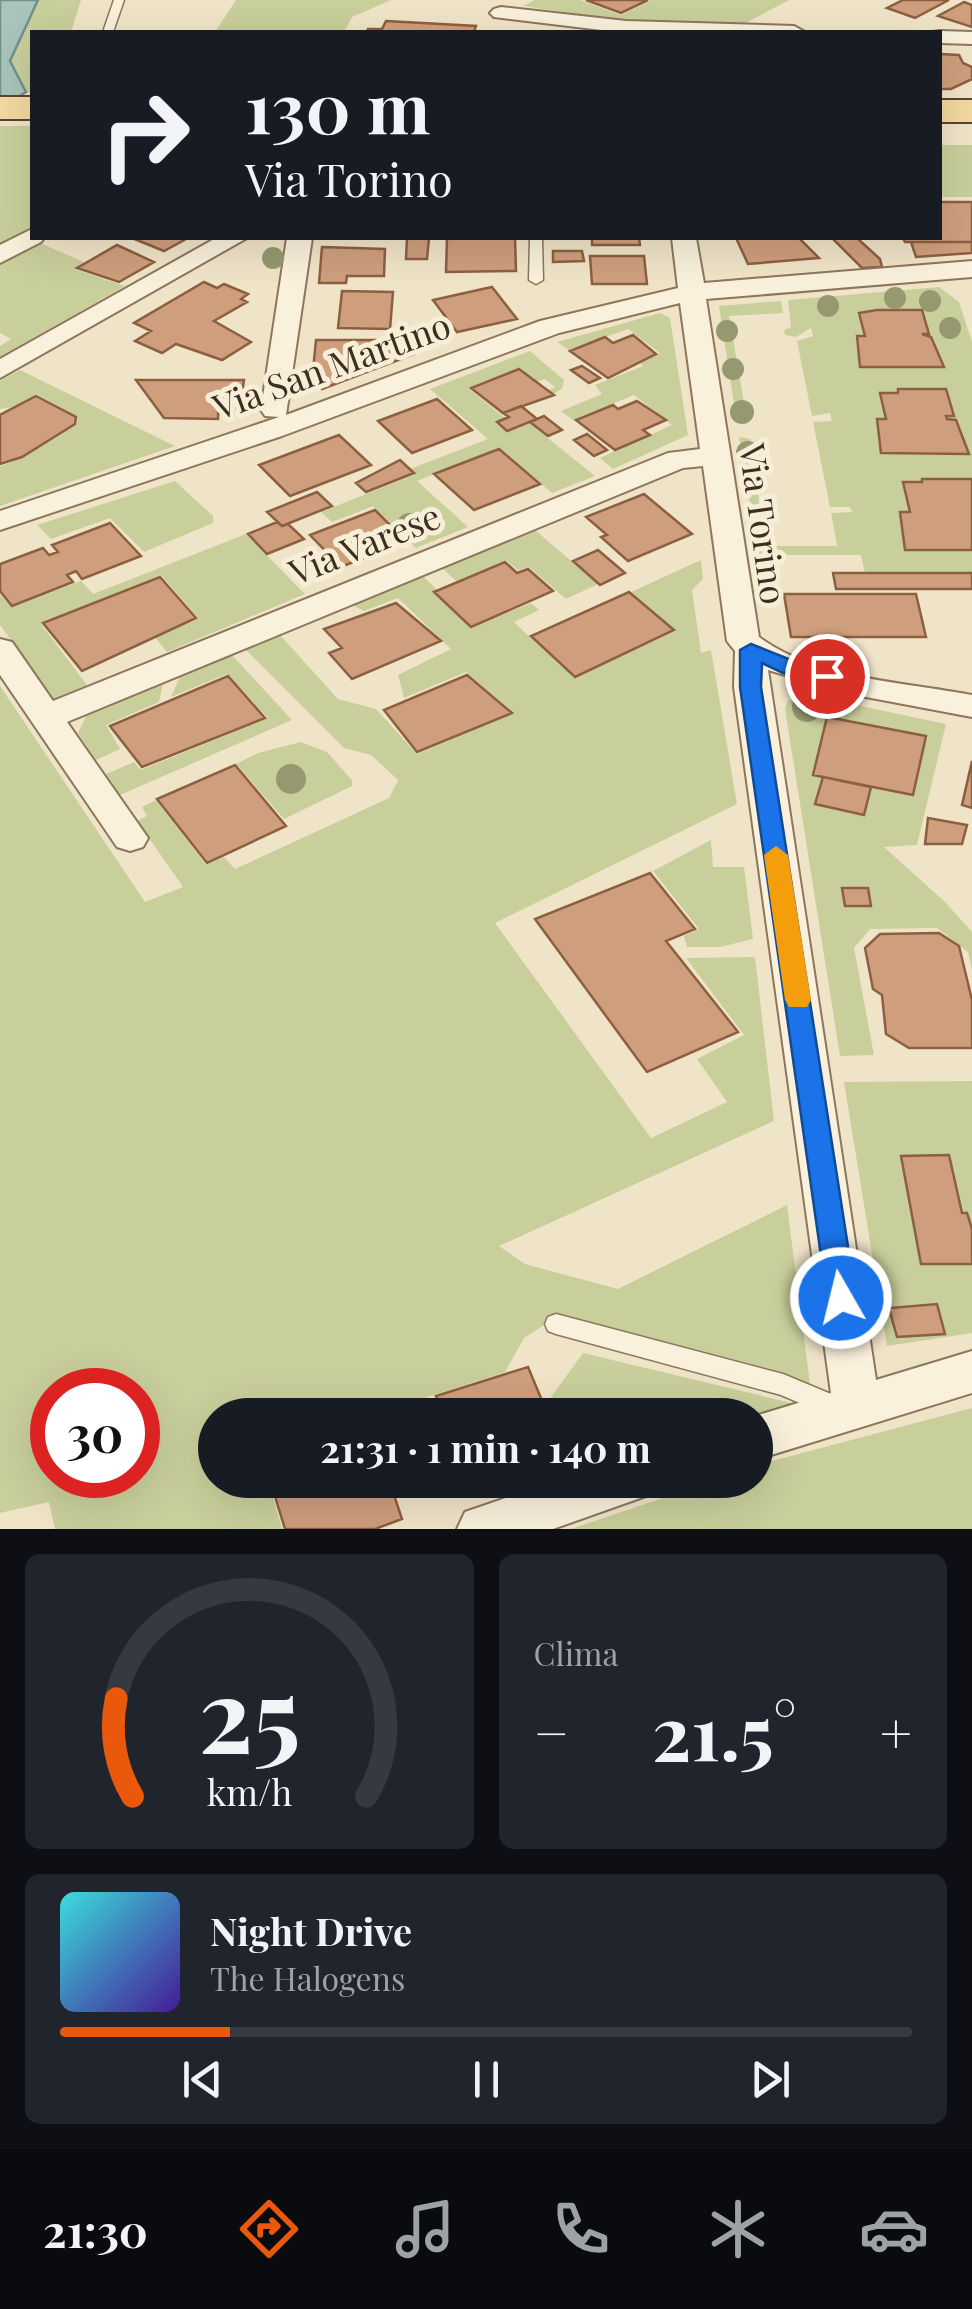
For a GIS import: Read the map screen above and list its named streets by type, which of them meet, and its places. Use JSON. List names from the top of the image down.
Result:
{
  "streets": {
    "street": ["Via San Martino", "Via Torino", "Via Varese"]
  },
  "crossings": [
    ["Via San Martino", "Via Torino"],
    ["Via Torino", "Via Varese"]
  ],
  "page": {
    "turn": ["130 m", "Via Torino"],
    "limit": "30",
    "trip": "21:31 · 1 min · 140 m",
    "tile": "Clima",
    "heat": ["−", "21.5°", "+"],
    "song": ["Night Drive", "The Halogens"],
    "tabs": "21:30",
    "gauge": ["25", "km/h"]
  }
}
